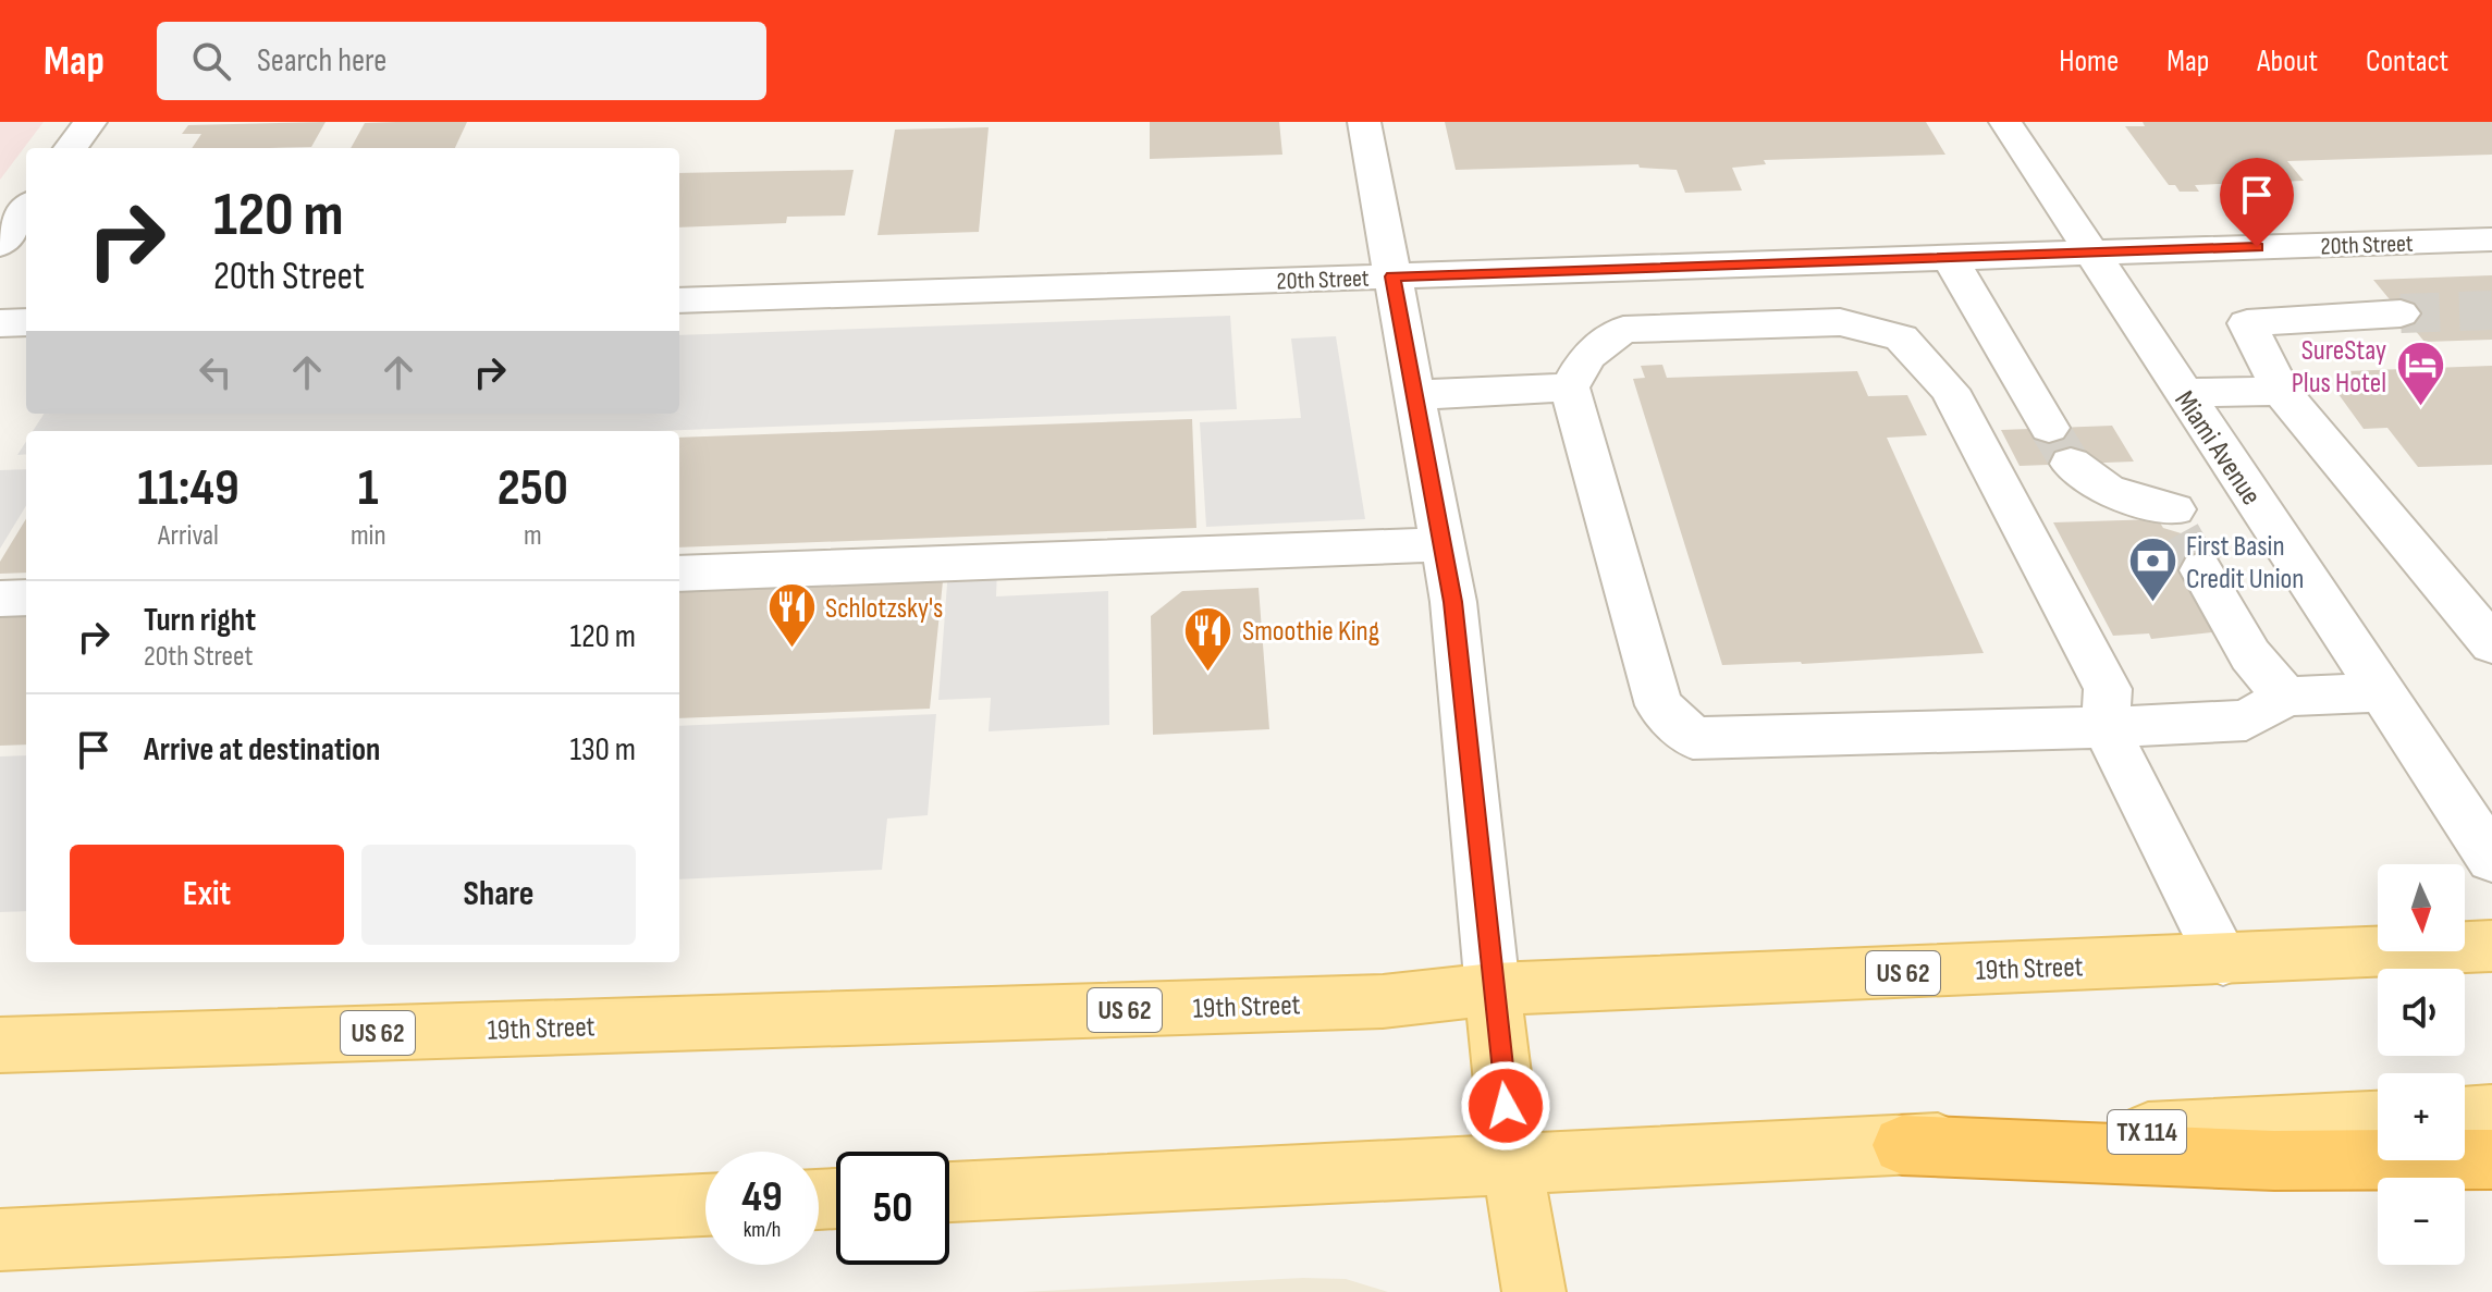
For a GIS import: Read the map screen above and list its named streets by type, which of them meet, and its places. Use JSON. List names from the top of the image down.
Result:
{
  "streets": {
    "main road": ["19th Street", "US 62", "TX 114"],
    "street": ["20th Street", "Miami Avenue"]
  },
  "crossings": [
    ["20th Street", "Miami Avenue"]
  ],
  "places": {
    "hotel": ["SureStay Plus Hotel"],
    "bank": ["First Basin Credit Union"],
    "restaurant": ["Schlotzsky's", "Smoothie King"]
  },
  "north": "bottom",
  "page": {
    "header": "Map",
    "search": "Search here",
    "nav": [
      "Home",
      "Map",
      "About",
      "Contact"
    ],
    "turn": ["120 m", "20th Street"],
    "eta": [
      "11:49",
      "Arrival",
      "1",
      "min",
      "250",
      "m"
    ],
    "list": [
      {
        "name": "Turn right",
        "note": "20th Street",
        "value": "120 m"
      },
      {
        "name": "Arrive at destination",
        "value": "130 m"
      }
    ],
    "buttons": ["Exit", "Share"],
    "map_buttons": ["+", "−"],
    "speed": "49 km/h",
    "limit": "50"
  }
}
